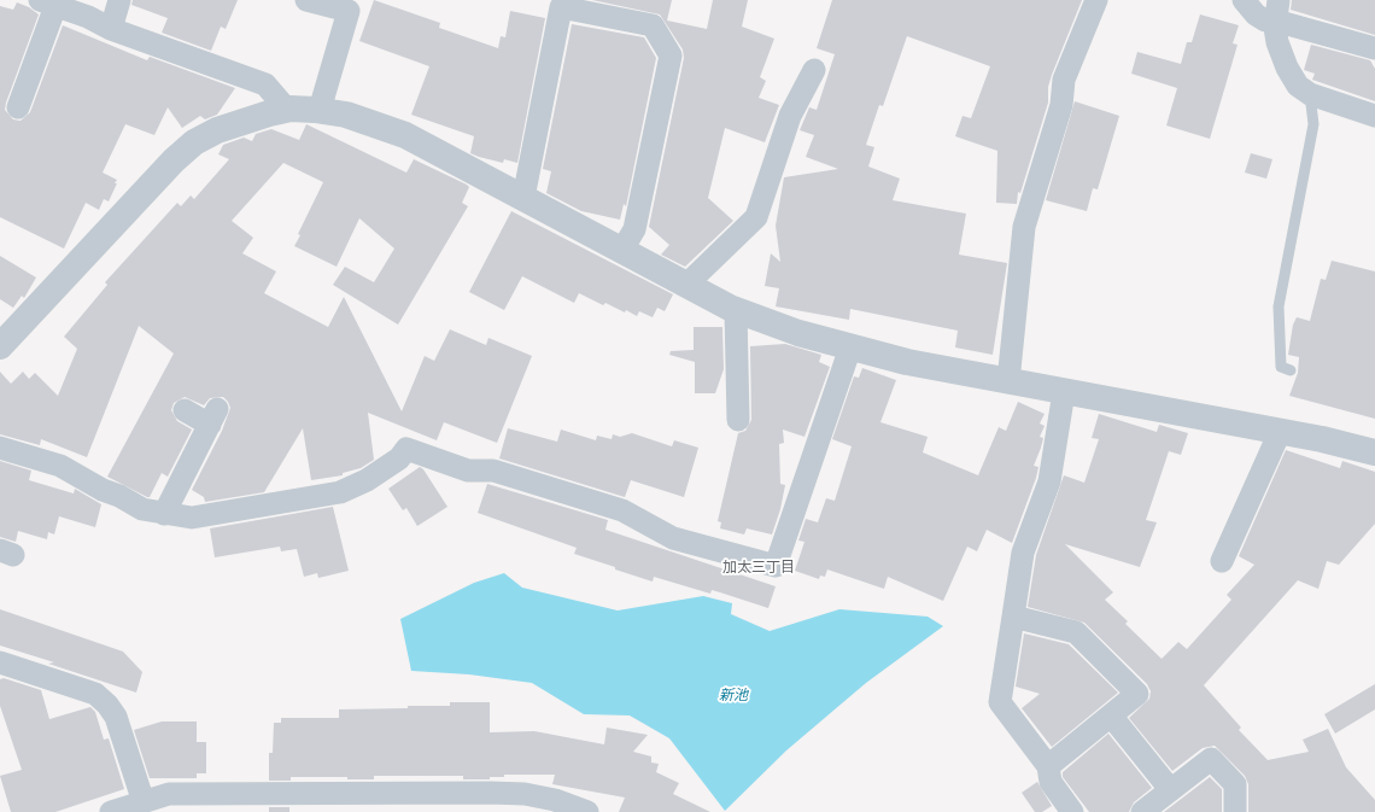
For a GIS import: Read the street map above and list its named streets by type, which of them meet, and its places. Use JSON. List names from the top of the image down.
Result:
{
  "districts": ["加太三丁目"],
  "water": ["新池"]
}
